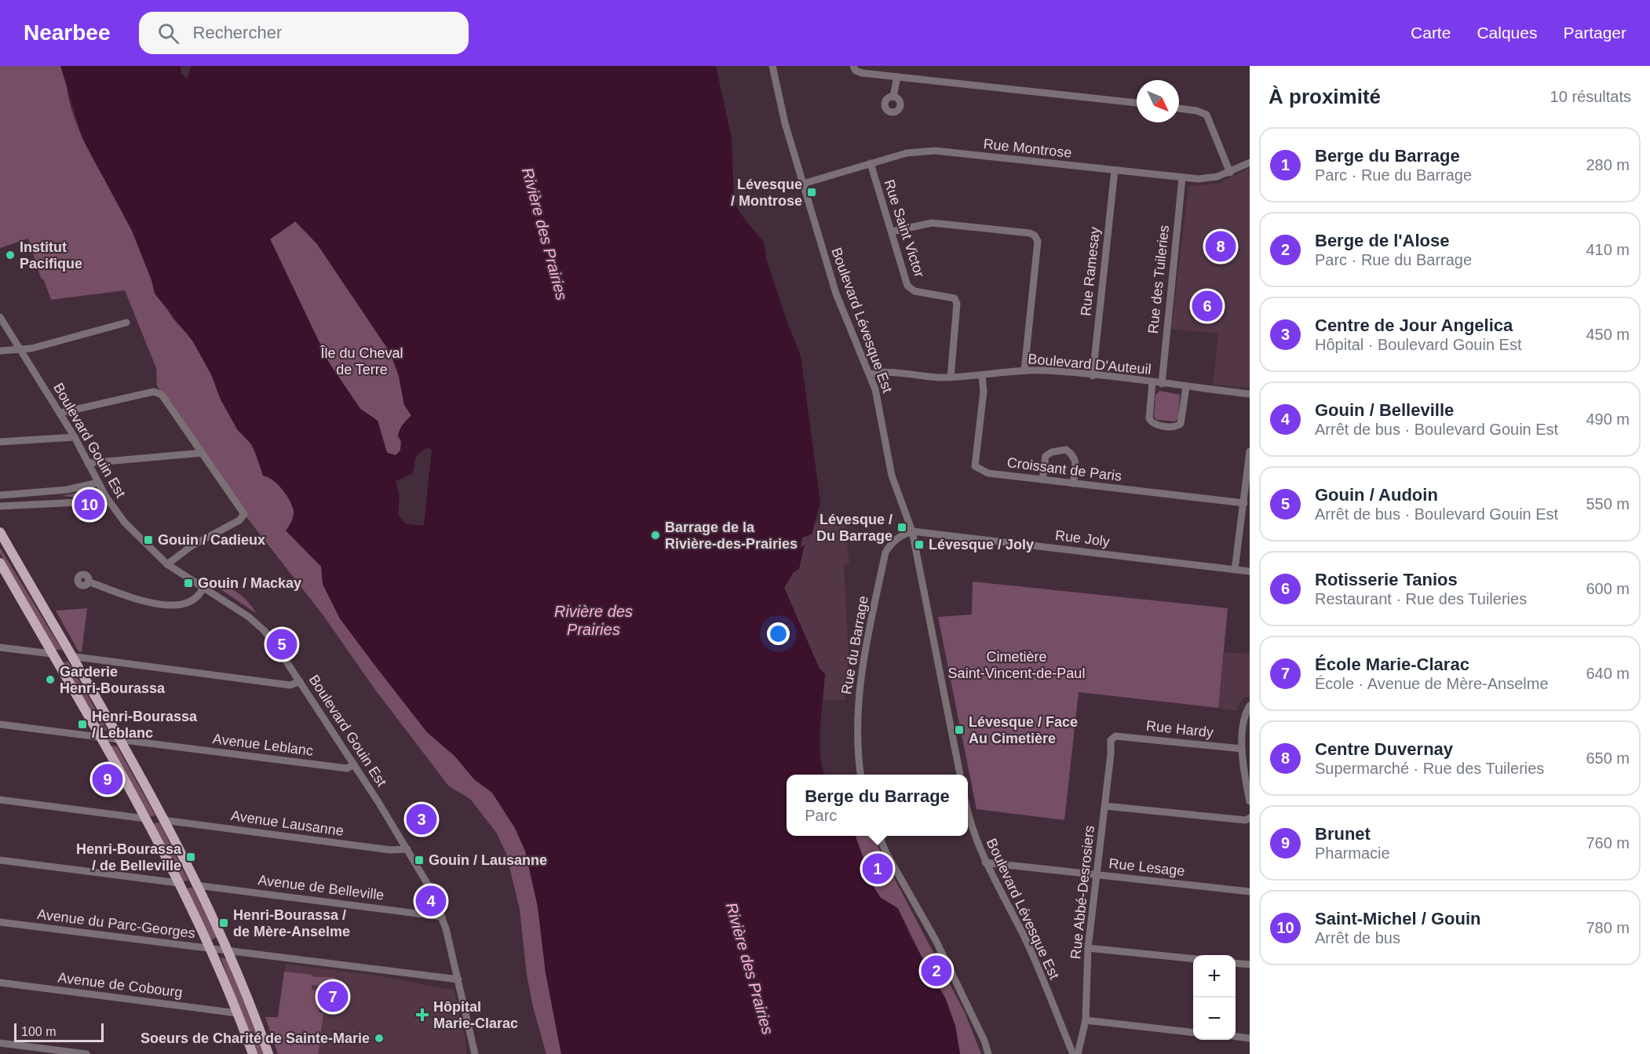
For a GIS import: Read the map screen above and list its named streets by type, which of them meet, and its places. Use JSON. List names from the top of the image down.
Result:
{
  "streets": {
    "street": [
      "Rue Montrose",
      "Rue Saint Victor",
      "Rue Ramesay",
      "Rue des Tuileries",
      "Boulevard Lévesque Est",
      "Boulevard D'Auteuil",
      "Boulevard Gouin Est",
      "Croissant de Paris",
      "Rue Joly",
      "Rue du Barrage",
      "Rue Hardy",
      "Avenue Leblanc",
      "Avenue Lausanne",
      "Rue Lesage",
      "Avenue de Belleville",
      "Rue Abbé-Desrosiers",
      "Avenue du Parc-Georges",
      "Avenue de Cobourg"
    ]
  },
  "crossings": [
    ["Rue Montrose", "Rue Saint Victor"],
    ["Rue Montrose", "Rue Ramesay"],
    ["Rue Montrose", "Rue des Tuileries"],
    ["Rue Montrose", "Boulevard Lévesque Est"],
    ["Rue Saint Victor", "Boulevard D'Auteuil"],
    ["Rue Ramesay", "Boulevard D'Auteuil"],
    ["Rue des Tuileries", "Boulevard D'Auteuil"],
    ["Boulevard Lévesque Est", "Boulevard D'Auteuil"],
    ["Boulevard Lévesque Est", "Rue Joly"],
    ["Boulevard Lévesque Est", "Rue du Barrage"],
    ["Boulevard Lévesque Est", "Rue Lesage"],
    ["Boulevard D'Auteuil", "Croissant de Paris"],
    ["Boulevard Gouin Est", "Avenue Leblanc"],
    ["Boulevard Gouin Est", "Avenue Lausanne"],
    ["Boulevard Gouin Est", "Avenue de Belleville"],
    ["Boulevard Gouin Est", "Avenue du Parc-Georges"],
    ["Rue Joly", "Rue du Barrage"],
    ["Rue Hardy", "Rue Abbé-Desrosiers"],
    ["Rue Lesage", "Rue Abbé-Desrosiers"]
  ],
  "water": ["Rivière des Prairies"],
  "parks": ["Île du Cheval de Terre", "Cimetière Saint-Vincent-de-Paul"],
  "places": {
    "transit": [
      "Lévesque / Montrose",
      "Lévesque / Du Barrage",
      "Gouin / Cadieux",
      "Lévesque / Joly",
      "Gouin / Mackay",
      "Henri-Bourassa / Leblanc",
      "Lévesque / Face Au Cimetière",
      "Henri-Bourassa / de Belleville",
      "Gouin / Lausanne",
      "Henri-Bourassa / de Mère-Anselme"
    ],
    "other": [
      "Institut Pacifique",
      "Barrage de la Rivière-des-Prairies",
      "Garderie Henri-Bourassa",
      "Soeurs de Charité de Sainte-Marie"
    ],
    "health": ["Hôpital Marie-Clarac"]
  },
  "scale_bar": "100 m",
  "north": "bottom right",
  "page": {
    "header": "Nearbee",
    "search": "Rechercher",
    "nav": ["Carte", "Calques", "Partager"],
    "heading": ["À proximité", "10 résultats"],
    "list": [
      {
        "mark": "1",
        "name": "Berge du Barrage",
        "note": "Parc · Rue du Barrage",
        "value": "280 m"
      },
      {
        "mark": "2",
        "name": "Berge de l'Alose",
        "note": "Parc · Rue du Barrage",
        "value": "410 m"
      },
      {
        "mark": "3",
        "name": "Centre de Jour Angelica",
        "note": "Hôpital · Boulevard Gouin Est",
        "value": "450 m"
      },
      {
        "mark": "4",
        "name": "Gouin / Belleville",
        "note": "Arrêt de bus · Boulevard Gouin Est",
        "value": "490 m"
      },
      {
        "mark": "5",
        "name": "Gouin / Audoin",
        "note": "Arrêt de bus · Boulevard Gouin Est",
        "value": "550 m"
      },
      {
        "mark": "6",
        "name": "Rotisserie Tanios",
        "note": "Restaurant · Rue des Tuileries",
        "value": "600 m"
      },
      {
        "mark": "7",
        "name": "École Marie-Clarac",
        "note": "École · Avenue de Mère-Anselme",
        "value": "640 m"
      },
      {
        "mark": "8",
        "name": "Centre Duvernay",
        "note": "Supermarché · Rue des Tuileries",
        "value": "650 m"
      },
      {
        "mark": "9",
        "name": "Brunet",
        "note": "Pharmacie",
        "value": "760 m"
      },
      {
        "mark": "10",
        "name": "Saint-Michel / Gouin",
        "note": "Arrêt de bus",
        "value": "780 m"
      }
    ],
    "pins": [
      "8",
      "6",
      "10",
      "5",
      "9",
      "3",
      "1",
      "4",
      "2",
      "7"
    ],
    "popup": ["Berge du Barrage", "Parc"],
    "map_buttons": ["+", "−"],
    "scale": "100 m"
  }
}
